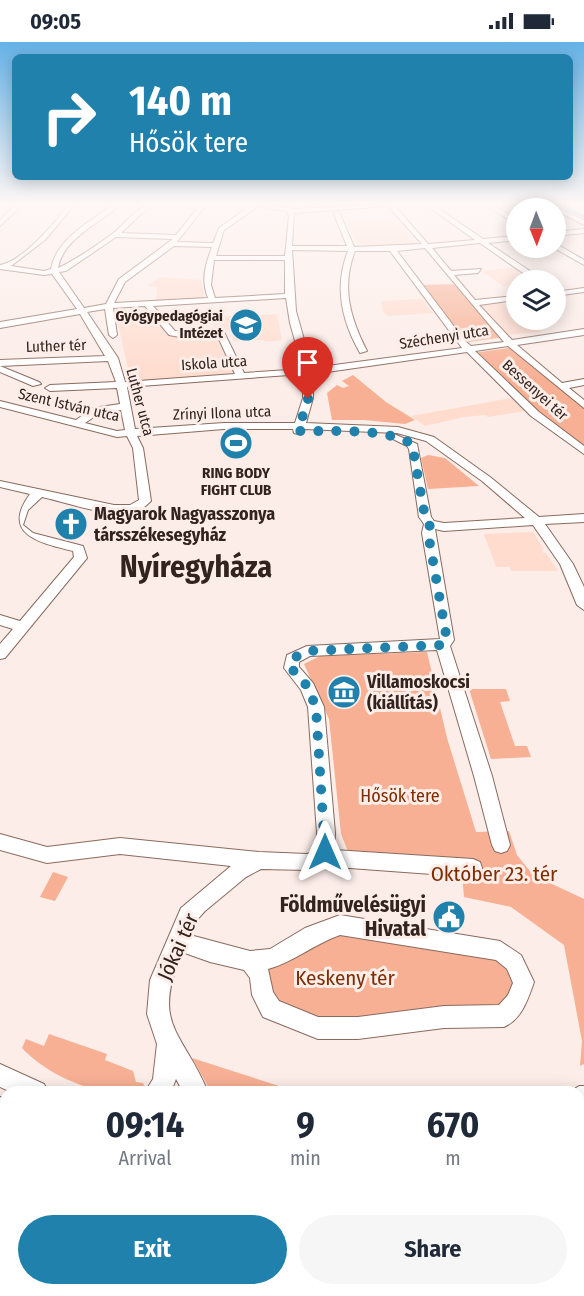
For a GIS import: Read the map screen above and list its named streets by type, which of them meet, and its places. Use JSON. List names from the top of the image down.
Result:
{
  "streets": {
    "street": [
      "Széchenyi utca",
      "Luther tér",
      "Iskola utca",
      "Bessenyei tér",
      "Luther utca",
      "Szent István utca",
      "Zrínyi Ilona utca",
      "Jókai tér"
    ]
  },
  "crossings": [
    ["Széchenyi utca", "Iskola utca"],
    ["Széchenyi utca", "Bessenyei tér"],
    ["Luther tér", "Luther utca"],
    ["Iskola utca", "Luther utca"],
    ["Luther utca", "Szent István utca"],
    ["Luther utca", "Zrínyi Ilona utca"],
    ["Szent István utca", "Zrínyi Ilona utca"]
  ],
  "districts": ["Nyíregyháza"],
  "parks": ["Hősök tere", "Október 23. tér", "Keskeny tér"],
  "places": {
    "school or university": ["Gyógypedagógiai Intézet"],
    "sports": ["RING BODY FIGHT CLUB"],
    "church": ["Magyarok Nagyasszonya társszékesegyház"],
    "museum": ["Villamoskocsi (kiállítás)"],
    "public building": ["Földművelésügyi Hivatal"]
  },
  "north": "bottom",
  "page": {
    "status": "09:05",
    "turn": ["140 m", "Hősök tere"],
    "eta": [
      "09:14",
      "Arrival",
      "9",
      "min",
      "670",
      "m"
    ],
    "buttons": ["Exit", "Share"]
  }
}
